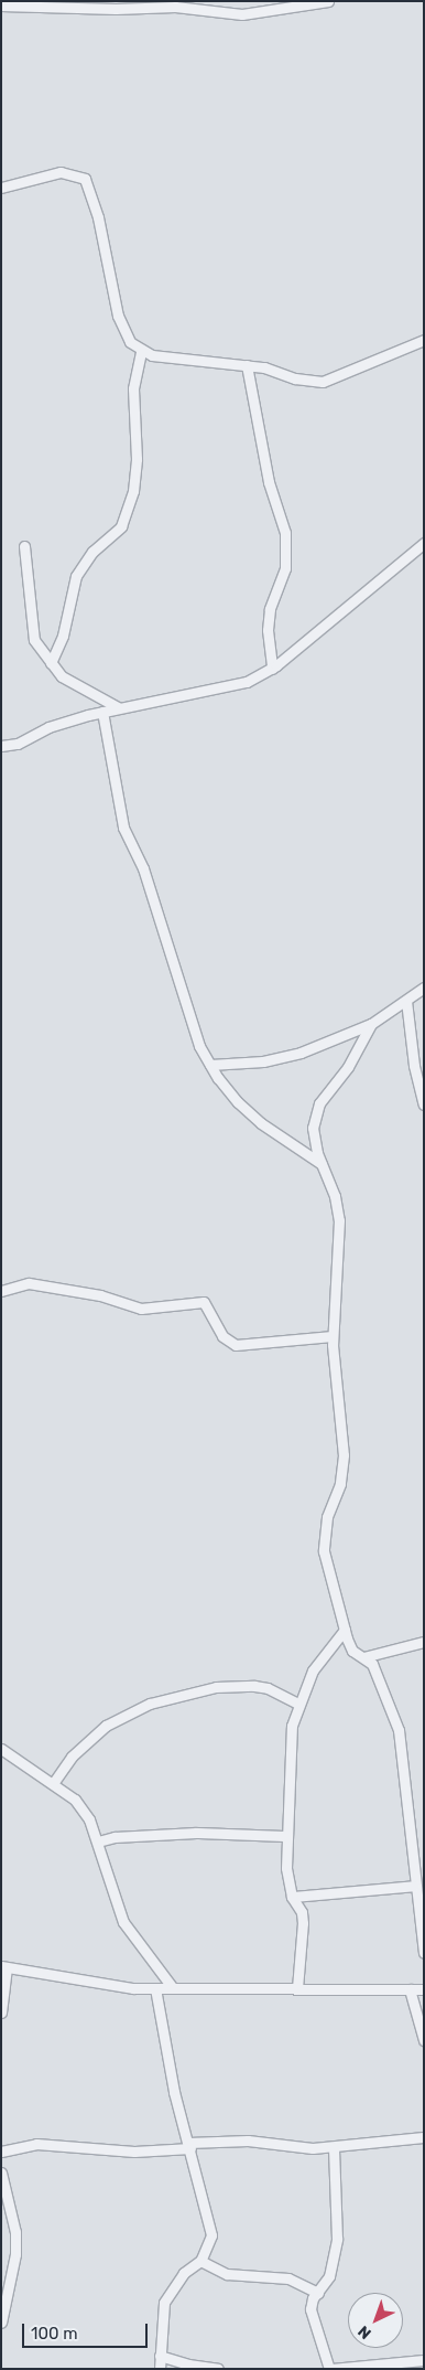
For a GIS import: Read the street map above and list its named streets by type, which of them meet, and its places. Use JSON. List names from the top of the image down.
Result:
{
  "scale_bar": "100 m",
  "north": "bottom left"
}
